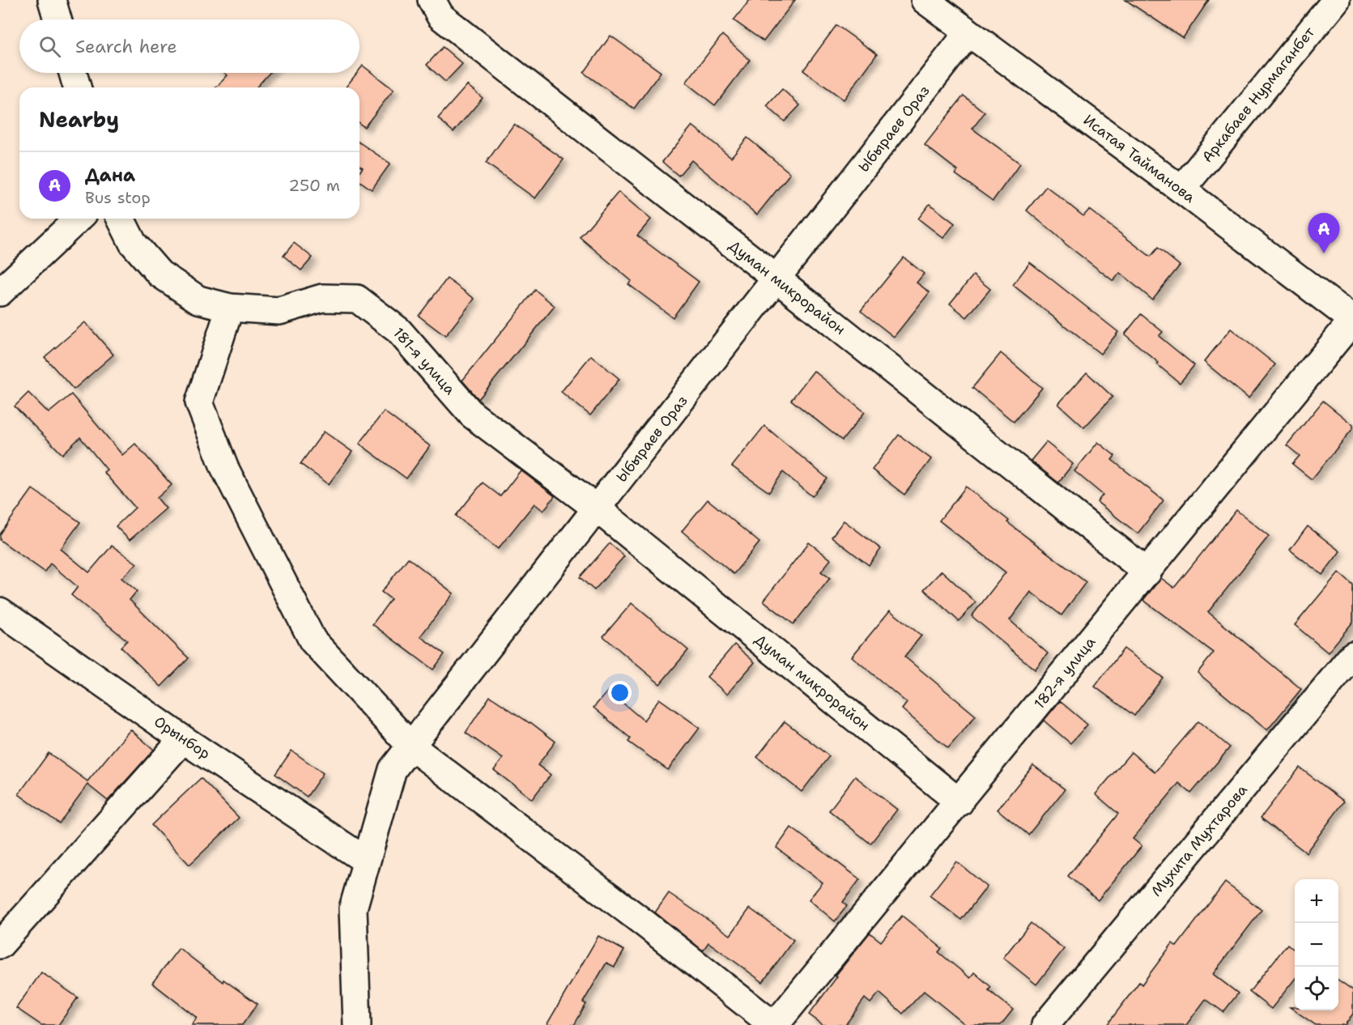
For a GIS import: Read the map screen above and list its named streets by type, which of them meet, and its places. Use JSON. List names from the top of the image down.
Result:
{
  "streets": {
    "street": [
      "Аркабаев Нурмаганбет",
      "Ыбыраев Ораз",
      "Исатая Тайманова",
      "Думан микрорайон",
      "181-я улица",
      "182-я улица",
      "Орынбор",
      "Мухита Мухтарова"
    ]
  },
  "crossings": [
    ["Аркабаев Нурмаганбет", "Исатая Тайманова"],
    ["Ыбыраев Ораз", "Исатая Тайманова"],
    ["Ыбыраев Ораз", "Думан микрорайон"],
    ["Ыбыраев Ораз", "181-я улица"],
    ["Ыбыраев Ораз", "Орынбор"],
    ["Исатая Тайманова", "182-я улица"],
    ["Думан микрорайон", "181-я улица"],
    ["Думан микрорайон", "182-я улица"]
  ],
  "page": {
    "search": "Search here",
    "heading": "Nearby",
    "list": [
      {
        "mark": "A",
        "name": "Дана",
        "note": "Bus stop",
        "value": "250 m"
      }
    ],
    "pins": "A",
    "map_buttons": ["+", "−"]
  }
}
